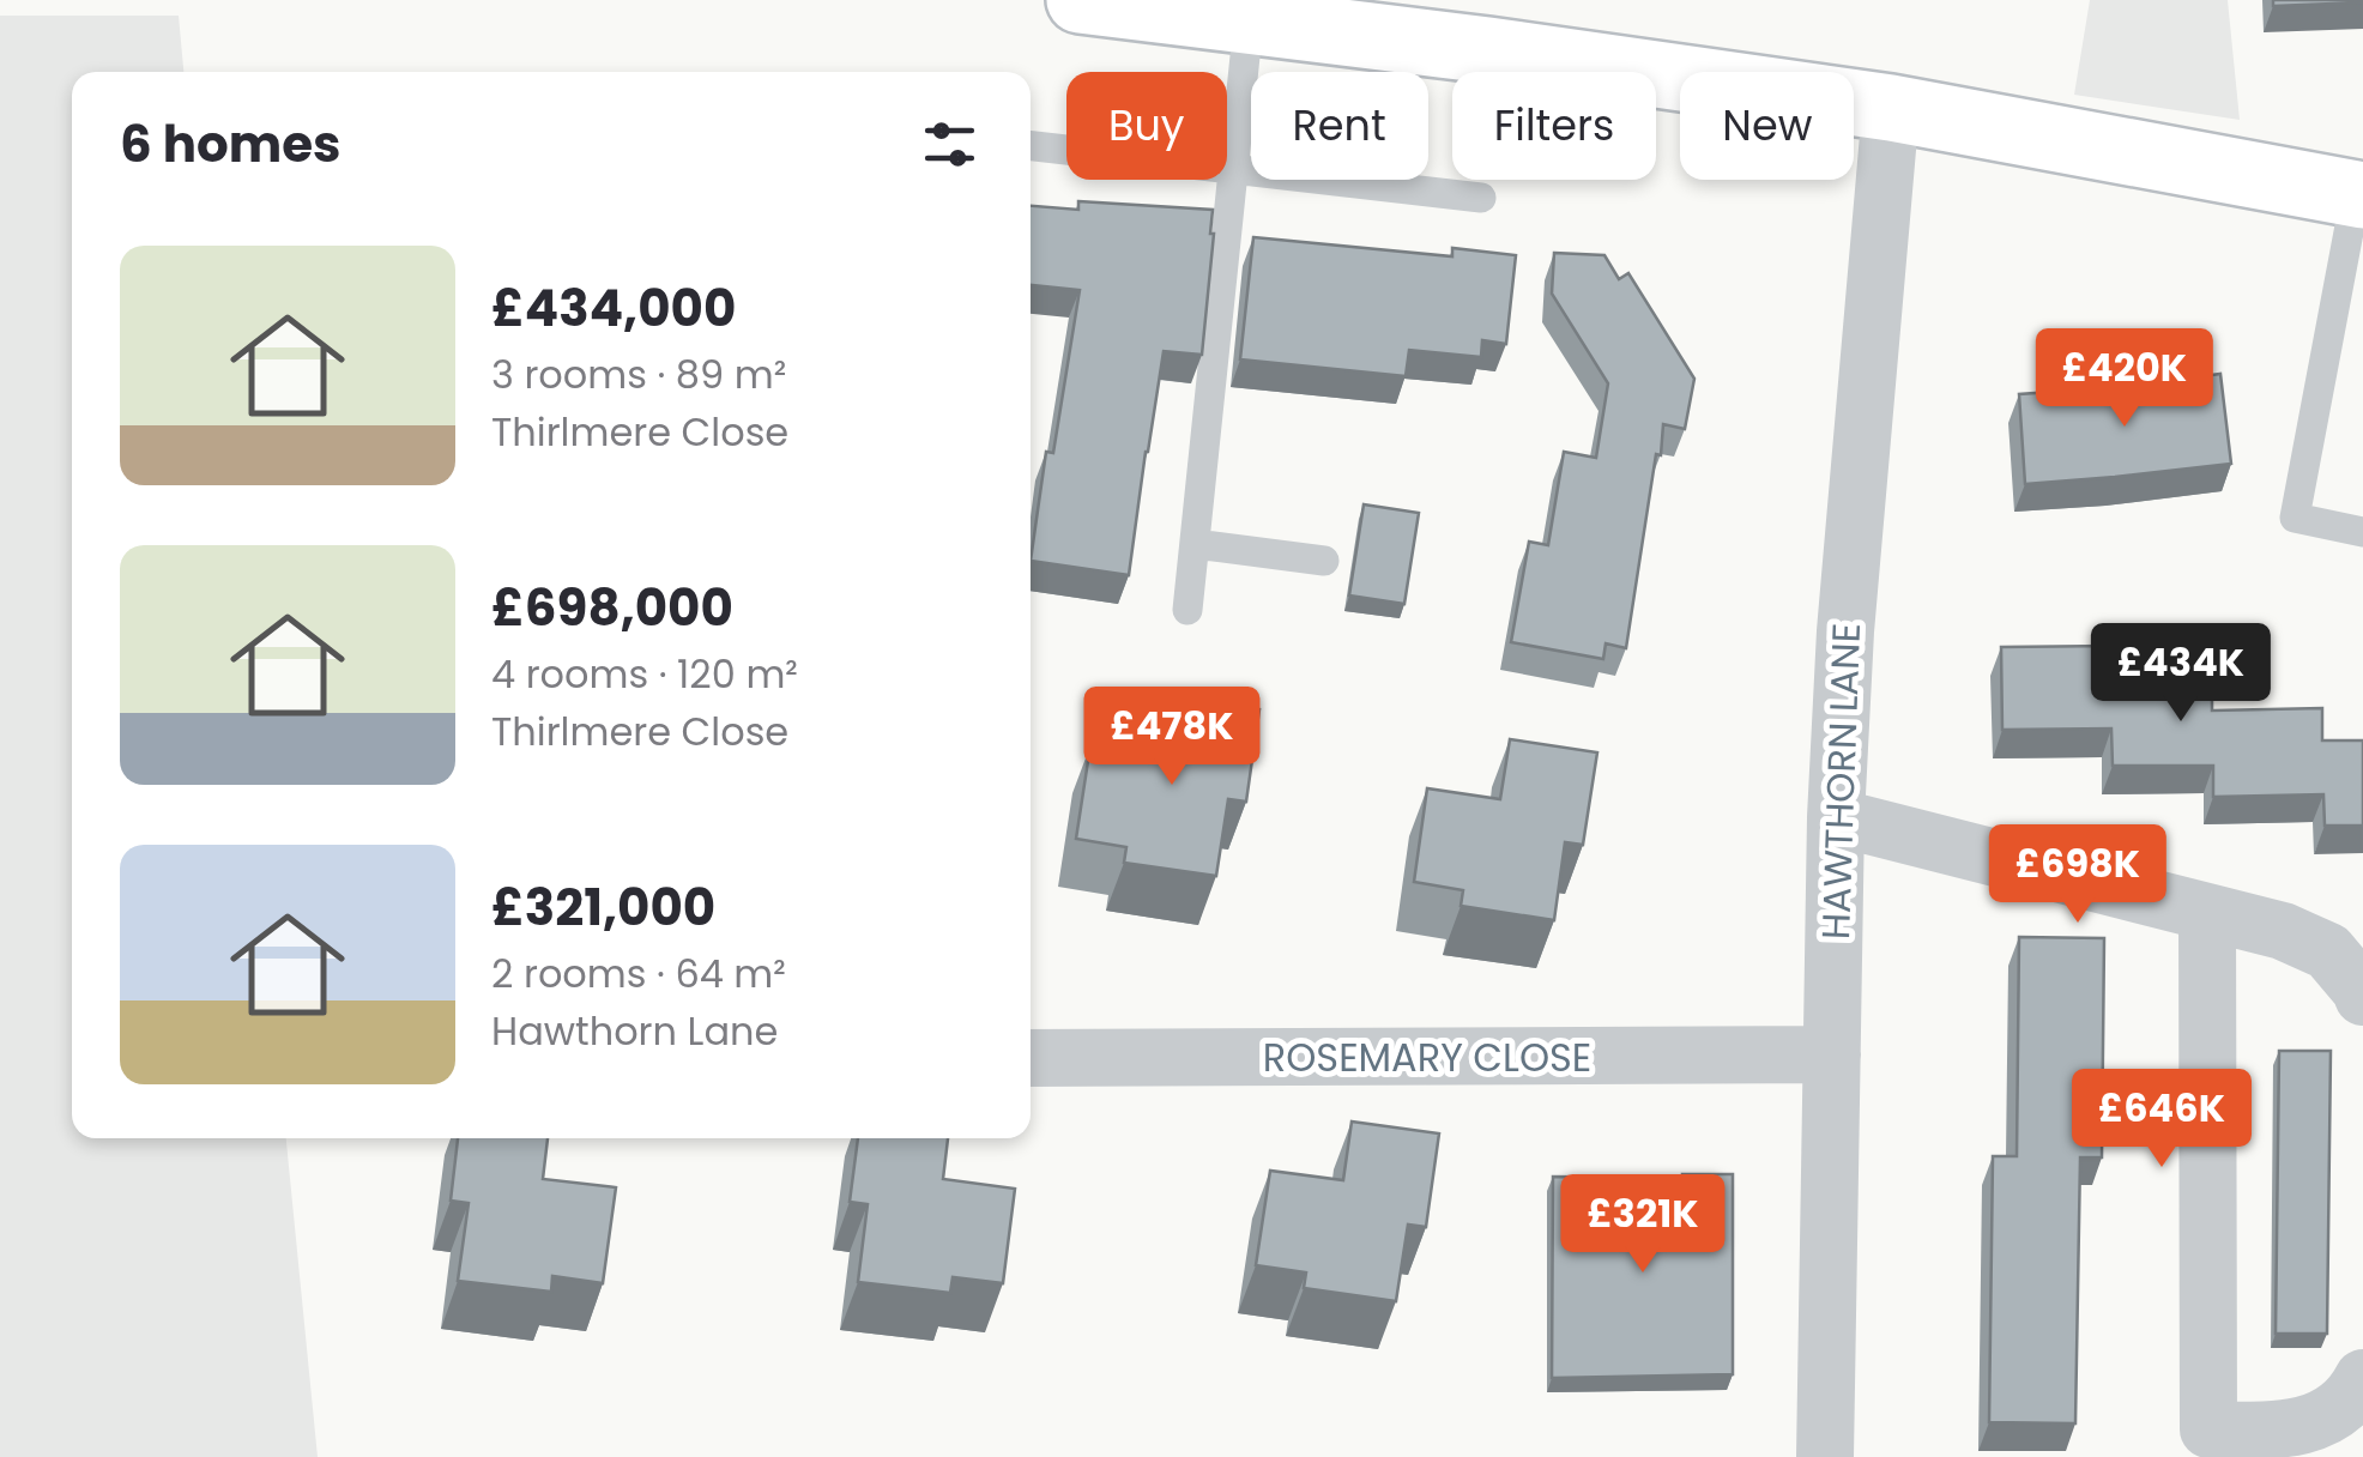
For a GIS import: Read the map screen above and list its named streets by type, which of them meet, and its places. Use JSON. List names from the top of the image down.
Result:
{
  "streets": {
    "street": ["HAWTHORN LANE", "ROSEMARY CLOSE"]
  },
  "crossings": [
    ["HAWTHORN LANE", "ROSEMARY CLOSE"]
  ],
  "page": {
    "chip": [
      "Buy",
      "Rent",
      "Filters",
      "New"
    ],
    "heading": "6 homes",
    "list": [
      {
        "name": "£434,000",
        "note": "3 rooms · 89 m² · Thirlmere Close"
      },
      {
        "name": "£698,000",
        "note": "4 rooms · 120 m² · Thirlmere Close"
      },
      {
        "name": "£321,000",
        "note": "2 rooms · 64 m² · Hawthorn Lane"
      }
    ],
    "price": [
      "£420K",
      "£434K",
      "£478K",
      "£698K",
      "£646K",
      "£321K"
    ]
  }
}
